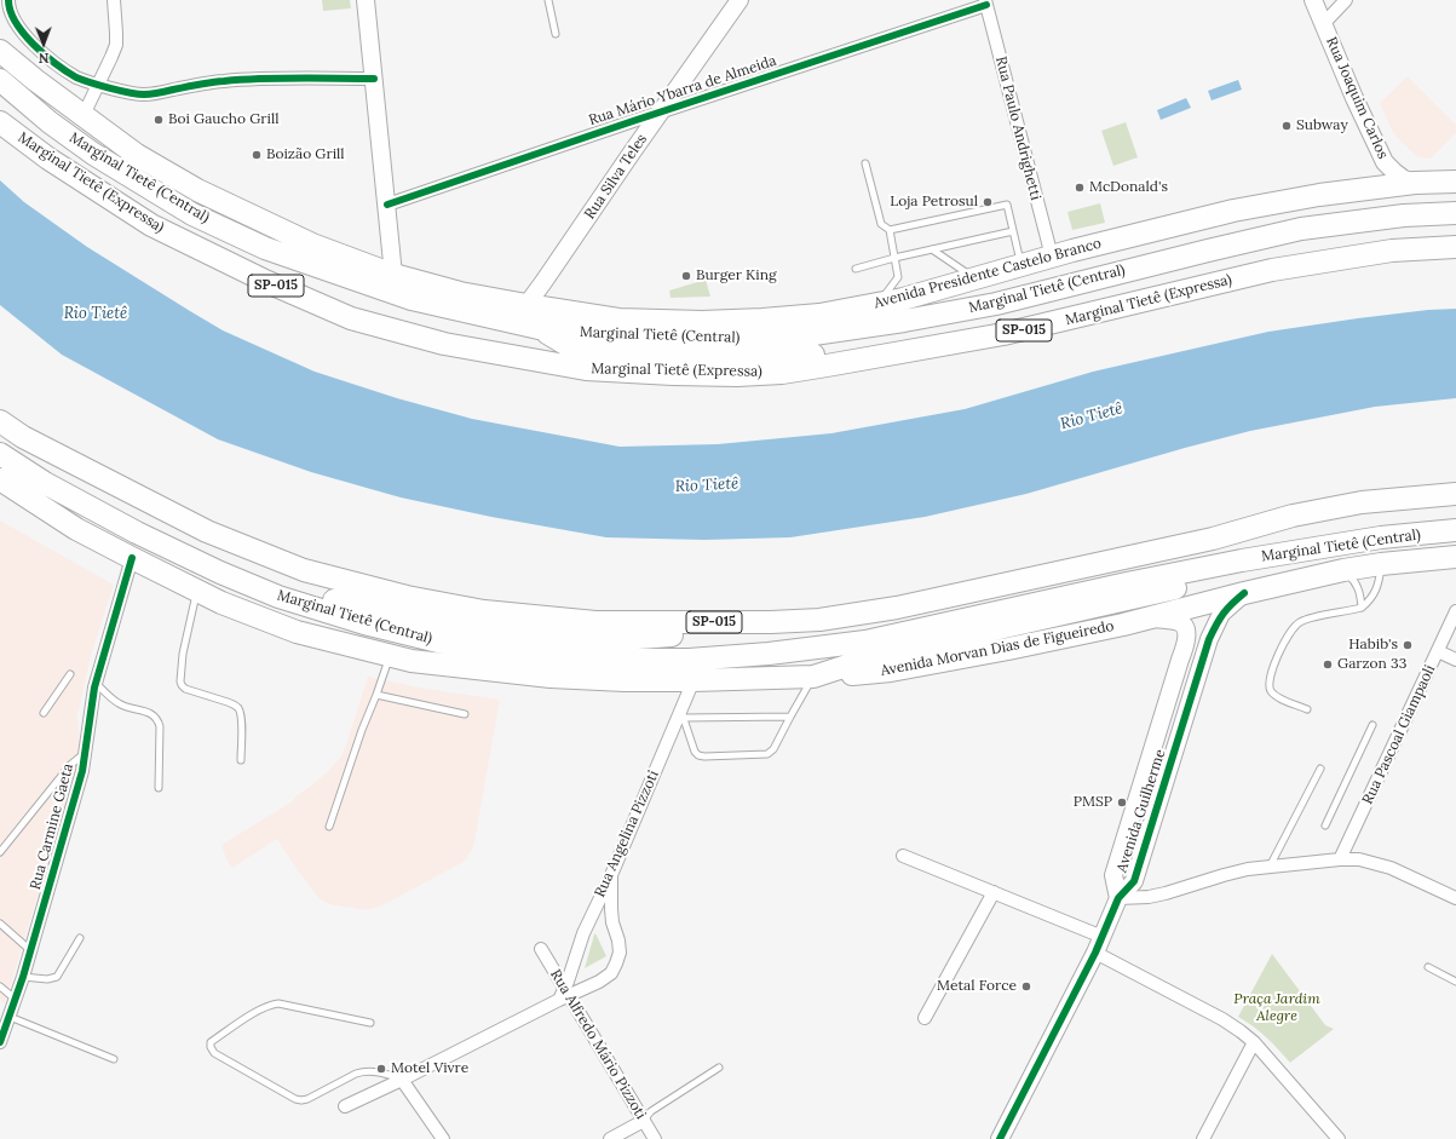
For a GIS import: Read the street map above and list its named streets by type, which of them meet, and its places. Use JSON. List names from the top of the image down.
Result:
{
  "streets": {
    "highway": [
      "Marginal Tietê (Central)",
      "Marginal Tietê (Expressa)",
      "Avenida Presidente Castelo Branco",
      "SP-015",
      "Avenida Morvan Dias de Figueiredo"
    ],
    "street": [
      "Rua Mário Ybarra de Almeida",
      "Rua Joaquim Carlos",
      "Rua Paulo Andrighetti",
      "Rua Silva Teles",
      "Rua Pascoal Giampaoli",
      "Avenida Guilherme",
      "Rua Carmine Gaeta",
      "Rua Angelina Pizzoti",
      "Rua Alfredo Mário Pizzoti"
    ]
  },
  "crossings": [
    ["Rua Mário Ybarra de Almeida", "Rua Paulo Andrighetti"],
    ["Rua Mário Ybarra de Almeida", "Rua Silva Teles"],
    ["Rua Joaquim Carlos", "Avenida Presidente Castelo Branco"],
    ["Rua Paulo Andrighetti", "Avenida Presidente Castelo Branco"],
    ["Rua Silva Teles", "Avenida Presidente Castelo Branco"],
    ["Avenida Morvan Dias de Figueiredo", "Avenida Guilherme"],
    ["Rua Angelina Pizzoti", "Rua Alfredo Mário Pizzoti"]
  ],
  "water": ["Rio Tietê"],
  "parks": ["Praça Jardim Alegre"],
  "places": [
    "Boi Gaucho Grill",
    "Subway",
    "Boizão Grill",
    "McDonald's",
    "Loja Petrosul",
    "Burger King",
    "Habib's",
    "Garzon 33",
    "PMSP",
    "Metal Force",
    "Motel Vivre"
  ],
  "north": "bottom"
}
